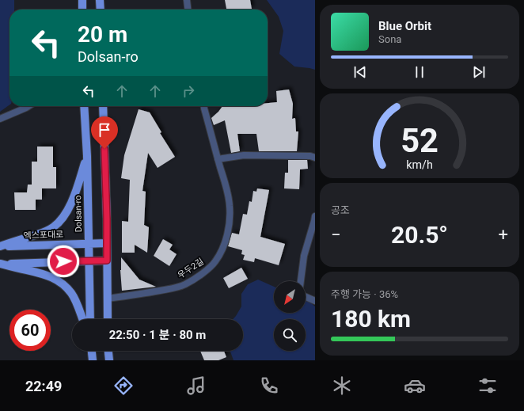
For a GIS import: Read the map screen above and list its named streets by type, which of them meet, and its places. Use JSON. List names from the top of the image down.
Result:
{
  "streets": {
    "main road": ["Dolsan-ro", "엑스포대로"],
    "lane": ["우두2길"]
  },
  "crossings": [
    ["Dolsan-ro", "엑스포대로"]
  ],
  "north": "bottom left",
  "page": {
    "turn": ["20 m", "Dolsan-ro"],
    "song": ["Blue Orbit", "Sona"],
    "tile": [
      "공조",
      ["주행 가능 · 36%", "180 km"]
    ],
    "heat": ["−", "20.5°", "+"],
    "limit": "60",
    "trip": "22:50 · 1 분 · 80 m",
    "tabs": "22:49",
    "gauge": ["52", "km/h"]
  }
}
